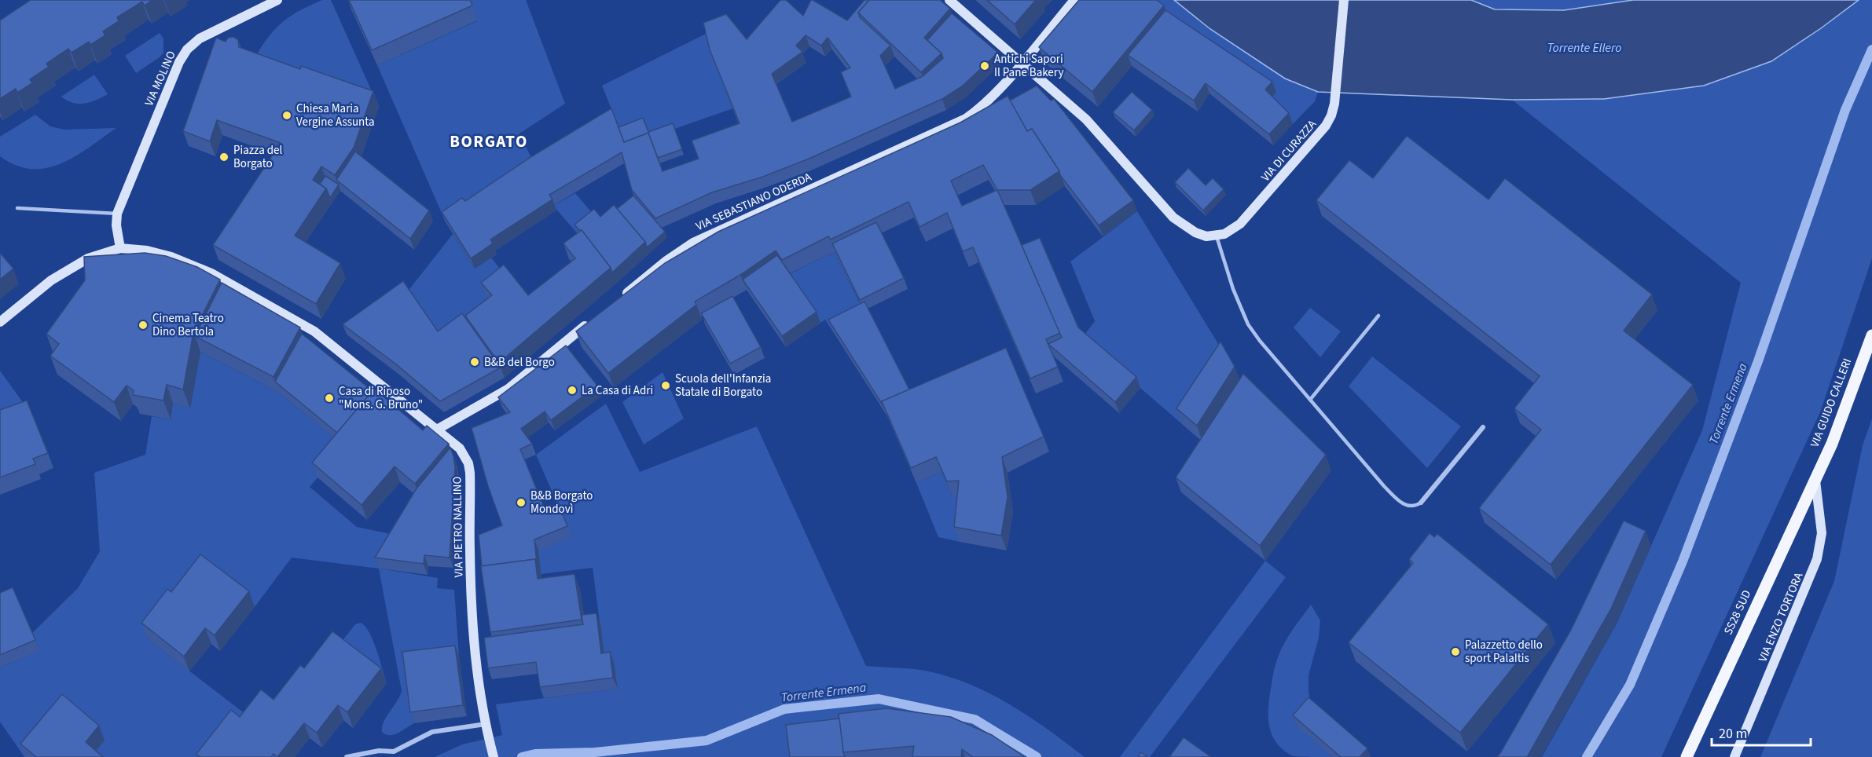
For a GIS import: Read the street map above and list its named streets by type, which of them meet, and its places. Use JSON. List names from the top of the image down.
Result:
{
  "streets": {
    "main road": [
      "VIA MOLINO",
      "VIA DI CURAZZA",
      "VIA SEBASTIANO ODERDA",
      "VIA GUIDO CALLERI",
      "VIA PIETRO NALLINO",
      "SS28 SUD",
      "VIA ENZO TORTORA"
    ]
  },
  "crossings": [
    ["VIA MOLINO", "VIA PIETRO NALLINO"],
    ["VIA GUIDO CALLERI", "SS28 SUD"],
    ["VIA GUIDO CALLERI", "VIA ENZO TORTORA"],
    ["SS28 SUD", "VIA ENZO TORTORA"]
  ],
  "districts": ["BORGATO"],
  "water": ["Torrente Ellero", "Torrente Ermena"],
  "places": [
    "Antichi Sapori Il Pane Bakery",
    "Chiesa Maria Vergine Assunta",
    "Piazza del Borgato",
    "Cinema Teatro Dino Bertola",
    "B&B del Borgo",
    "Scuola dell'Infanzia Statale di Borgato",
    "La Casa di Adri",
    "Casa di Riposo \"Mons. G. Bruno\"",
    "B&B Borgato Mondovì",
    "Palazzetto dello sport PalaItis"
  ],
  "scale_bar": "20 m"
}
